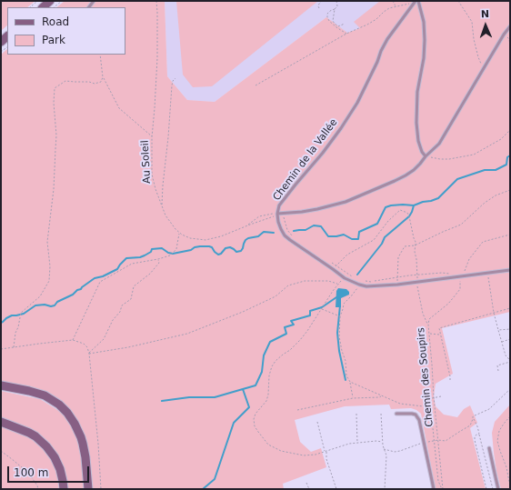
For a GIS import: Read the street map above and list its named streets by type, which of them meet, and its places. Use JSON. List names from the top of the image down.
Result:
{
  "streets": {
    "lane": ["Chemin de la Vallée"],
    "path": ["Au Soleil", "Chemin des Soupirs"]
  },
  "crossings": [
    ["Chemin de la Vallée", "Chemin des Soupirs"]
  ],
  "legend": ["Road", "Park"],
  "scale_bar": "100 m",
  "north": "top"
}
